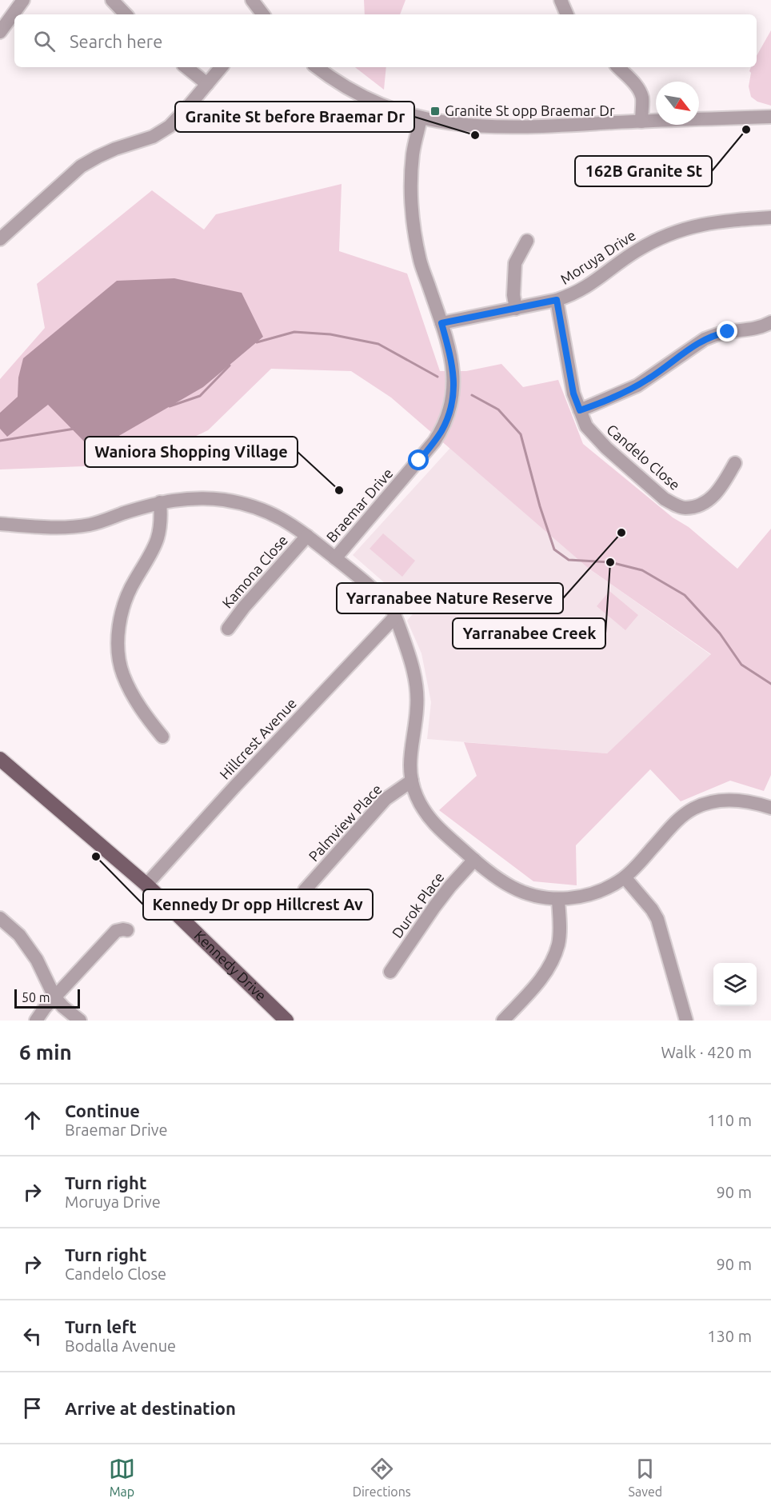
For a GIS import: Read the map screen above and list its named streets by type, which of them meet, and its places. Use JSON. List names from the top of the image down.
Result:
{
  "streets": {
    "main road": ["Kennedy Drive"],
    "street": [
      "Moruya Drive",
      "Candelo Close",
      "Braemar Drive",
      "Kamona Close",
      "Hillcrest Avenue",
      "Palmview Place",
      "Durok Place"
    ]
  },
  "crossings": [
    ["Moruya Drive", "Candelo Close"],
    ["Moruya Drive", "Braemar Drive"],
    ["Hillcrest Avenue", "Kennedy Drive"]
  ],
  "places": {
    "transit": ["Granite St opp Braemar Dr"],
    "other": [
      "162B Granite St",
      "Granite St before Braemar Dr",
      "Waniora Shopping Village",
      "Yarranabee Nature Reserve",
      "Yarranabee Creek",
      "Kennedy Dr opp Hillcrest Av"
    ]
  },
  "scale_bar": "50 m",
  "north": "bottom right",
  "page": {
    "search": "Search here",
    "scale": "50 m",
    "heading": ["6 min", "Walk · 420 m"],
    "list": [
      ["Continue", "Braemar Drive", "110 m"],
      ["Turn right", "Moruya Drive", "90 m"],
      ["Turn right", "Candelo Close", "90 m"],
      ["Turn left", "Bodalla Avenue", "130 m"],
      "Arrive at destination"
    ],
    "nav": ["Map", "Directions", "Saved"]
  }
}
